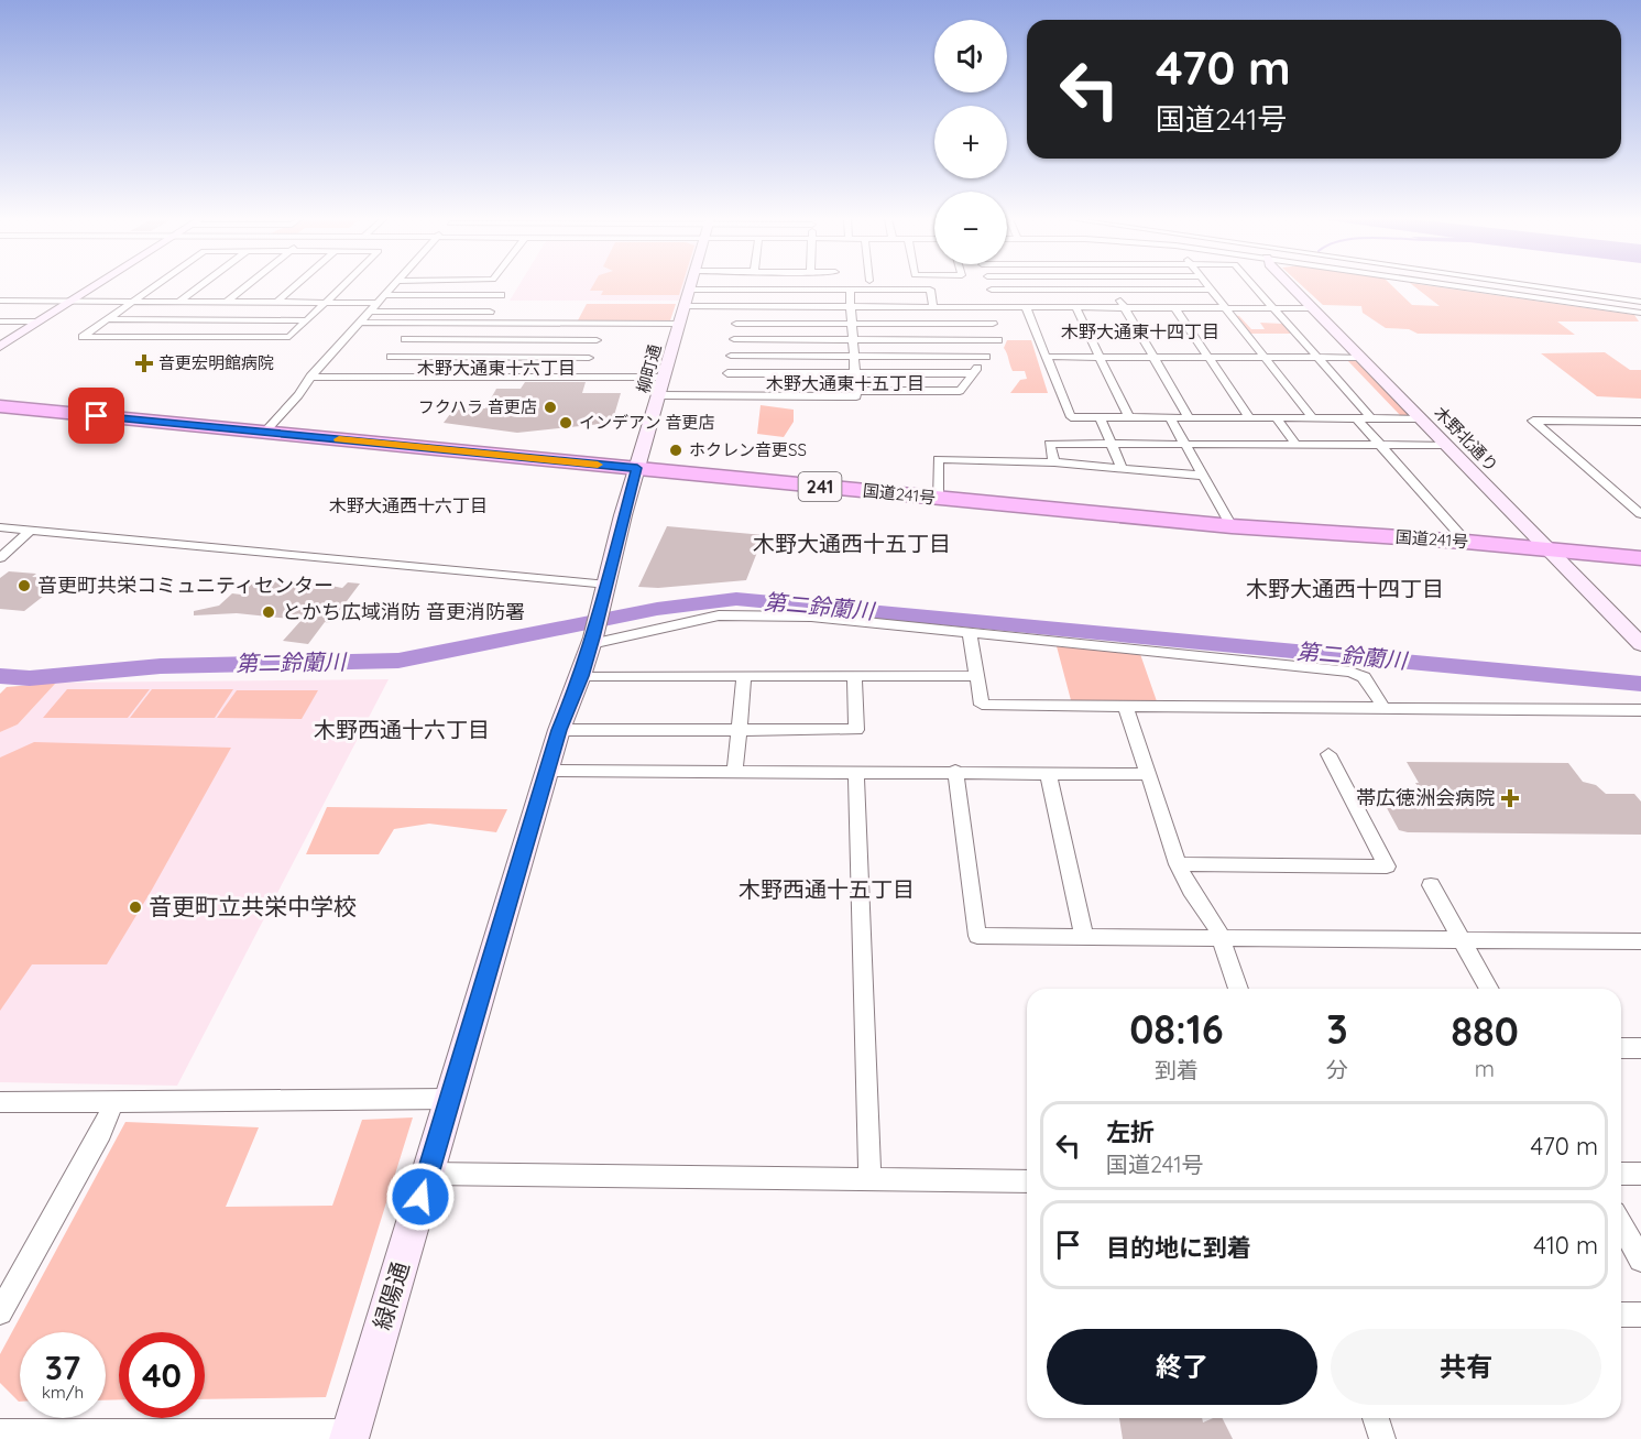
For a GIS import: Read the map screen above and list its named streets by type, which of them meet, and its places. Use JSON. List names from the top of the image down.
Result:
{
  "streets": {
    "highway": ["241", "国道241号"],
    "street": ["柳町通", "木野北通り", "緑陽通"]
  },
  "crossings": [
    ["柳町通", "国道241号"],
    ["柳町通", "緑陽通"],
    ["木野北通り", "国道241号"],
    ["国道241号", "緑陽通"]
  ],
  "districts": [
    "木野大通東十四丁目",
    "木野大通東十六丁目",
    "木野大通東十五丁目",
    "木野大通西十六丁目",
    "木野大通西十五丁目",
    "木野大通西十四丁目",
    "木野西通十六丁目",
    "木野西通十五丁目"
  ],
  "water": ["第二鈴蘭川"],
  "places": {
    "health": ["音更宏明館病院", "帯広徳洲会病院"],
    "other": [
      "フクハラ 音更店",
      "インデアン 音更店",
      "ホクレン音更SS",
      "音更町共栄コミュニティセンター",
      "とかち広域消防 音更消防署",
      "音更町立共栄中学校"
    ]
  },
  "page": {
    "map_buttons": ["+", "−"],
    "turn": ["470 m", "国道241号"],
    "eta": [
      "08:16",
      "到着",
      "3",
      "分",
      "880",
      "m"
    ],
    "list": [
      {
        "name": "左折",
        "note": "国道241号",
        "value": "470 m"
      },
      {
        "name": "目的地に到着",
        "value": "410 m"
      }
    ],
    "buttons": ["終了", "共有"],
    "speed": "37 km/h",
    "limit": "40"
  }
}
